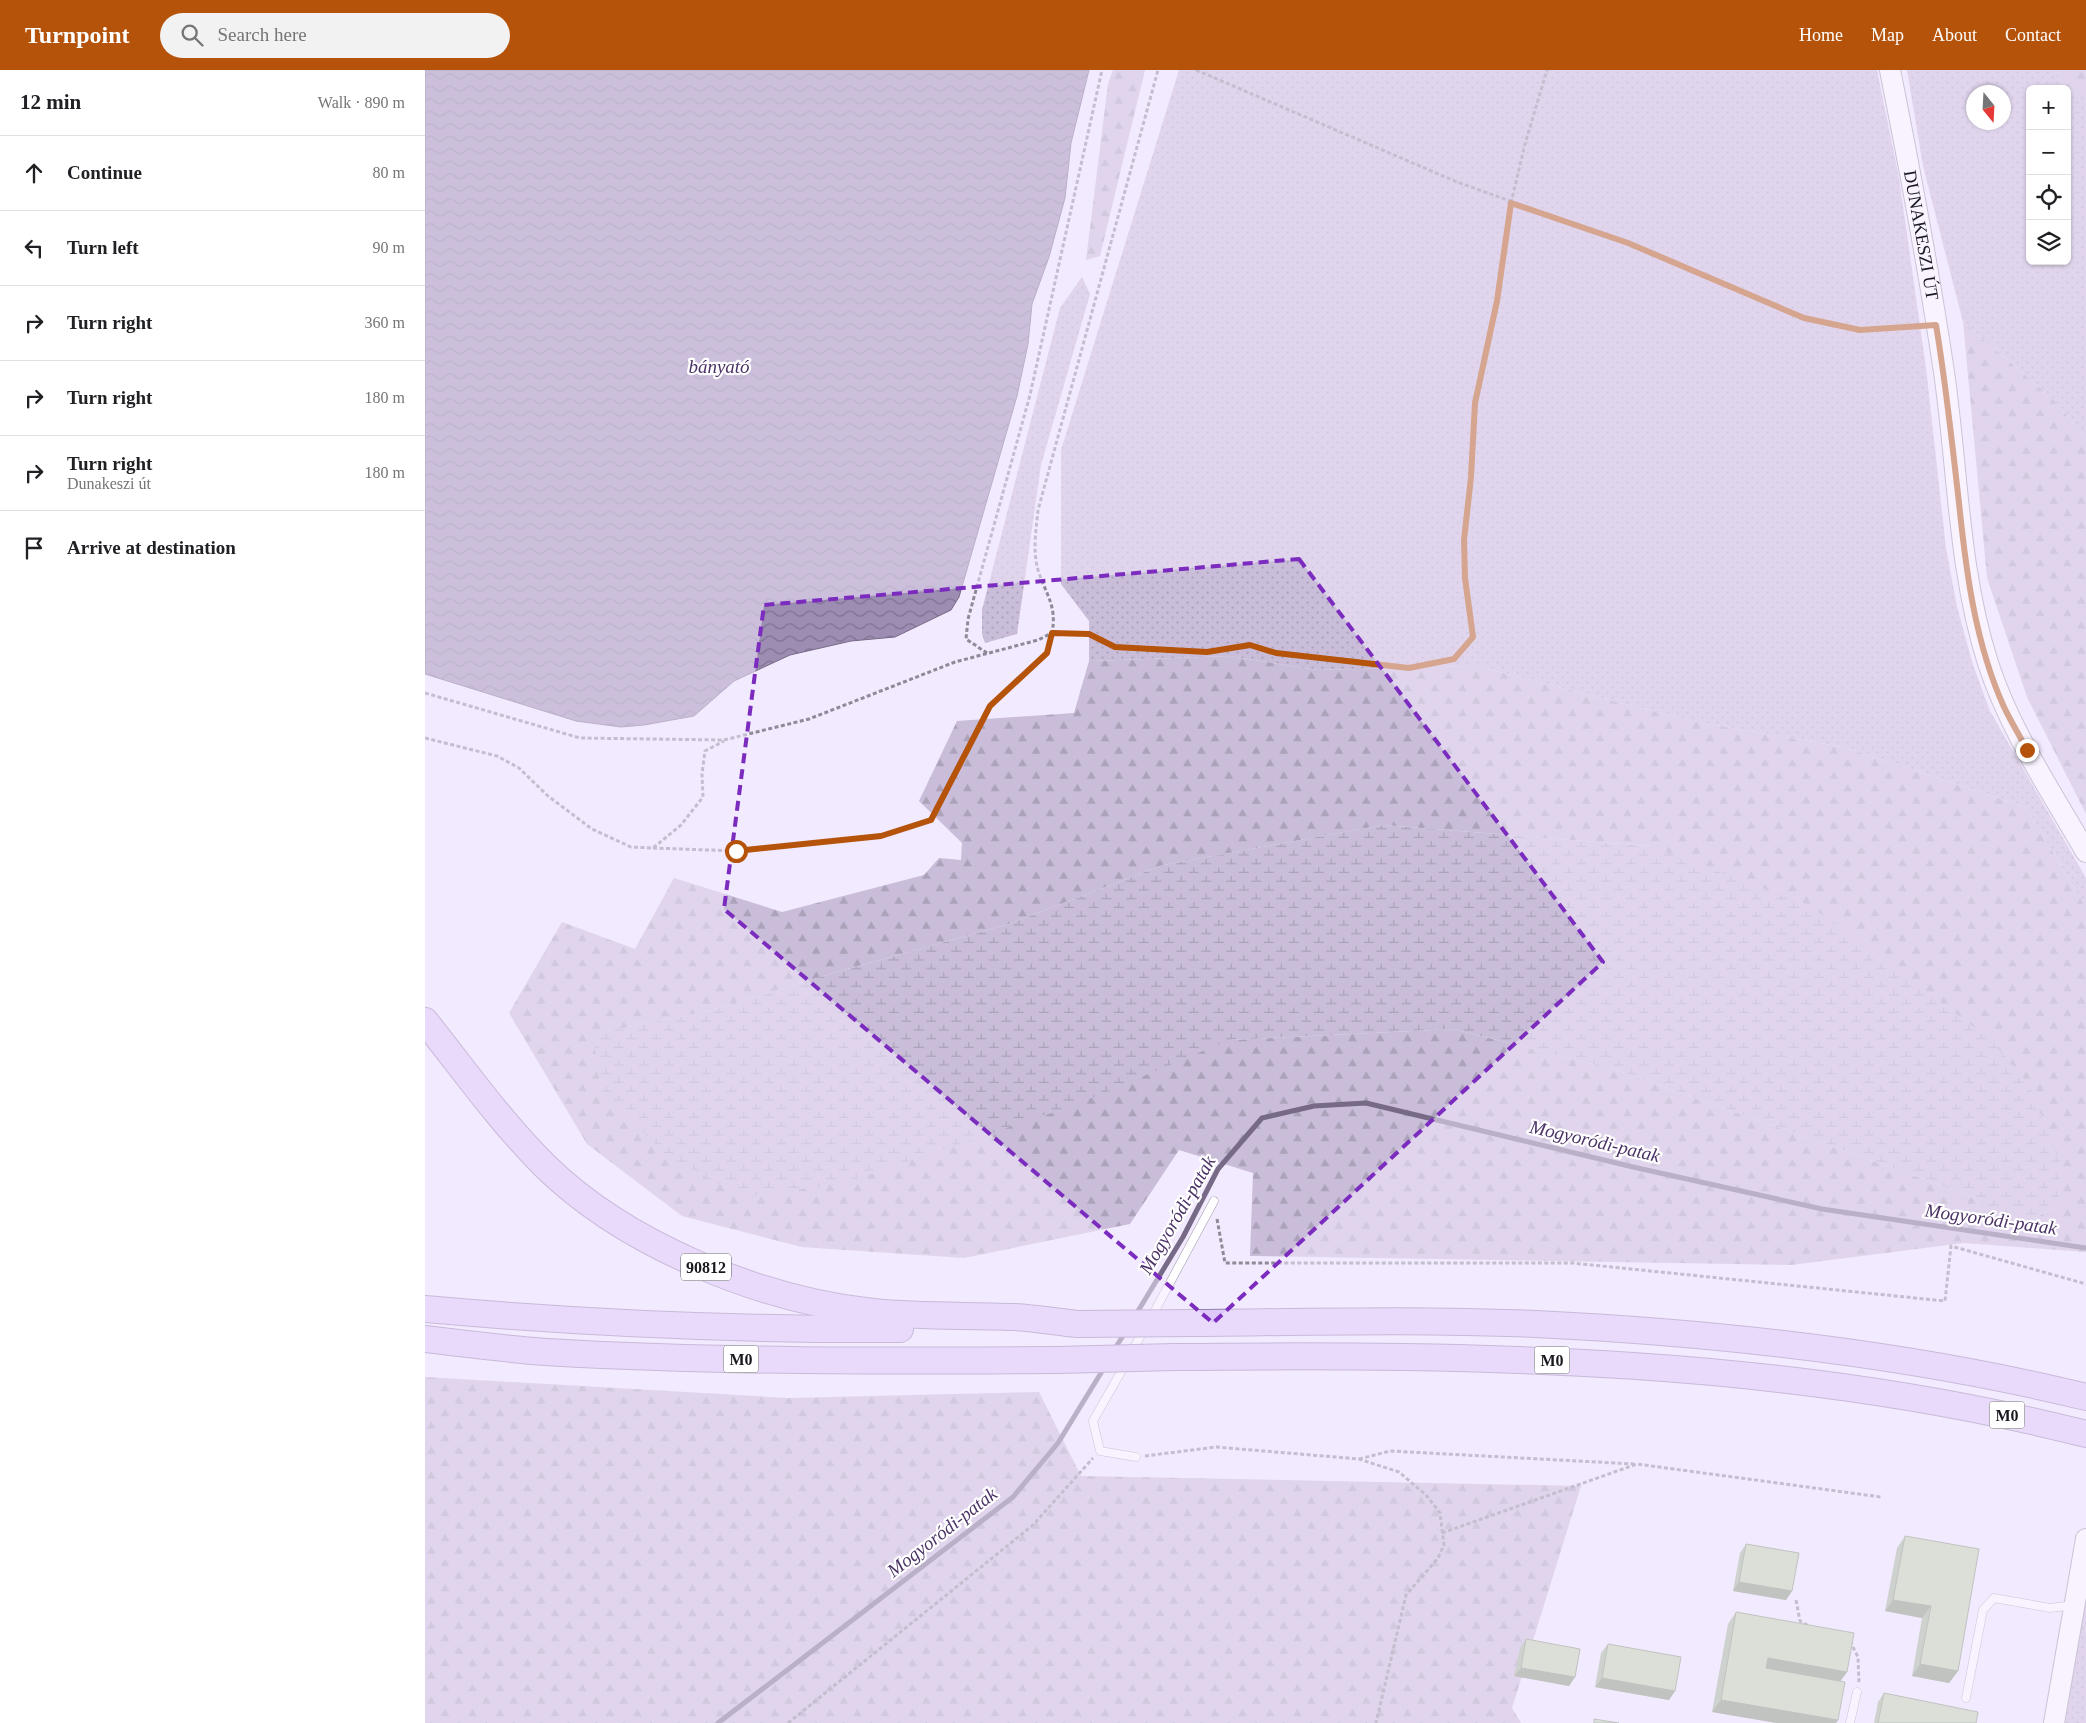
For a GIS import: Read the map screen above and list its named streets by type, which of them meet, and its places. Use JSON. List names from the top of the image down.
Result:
{
  "streets": {
    "highway": ["90812", "M0"],
    "street": ["DUNAKESZI ÚT"]
  },
  "crossings": [
    ["90812", "M0"]
  ],
  "water": ["bányató", "Mogyoródi-patak"],
  "north": "bottom",
  "page": {
    "header": "Turnpoint",
    "search": "Search here",
    "nav": [
      "Home",
      "Map",
      "About",
      "Contact"
    ],
    "heading": ["12 min", "Walk · 890 m"],
    "map_buttons": ["+", "−"],
    "list": [
      ["Continue", "80 m"],
      ["Turn left", "90 m"],
      ["Turn right", "360 m"],
      ["Turn right", "180 m"],
      ["Turn right", "Dunakeszi út", "180 m"],
      "Arrive at destination"
    ]
  }
}
